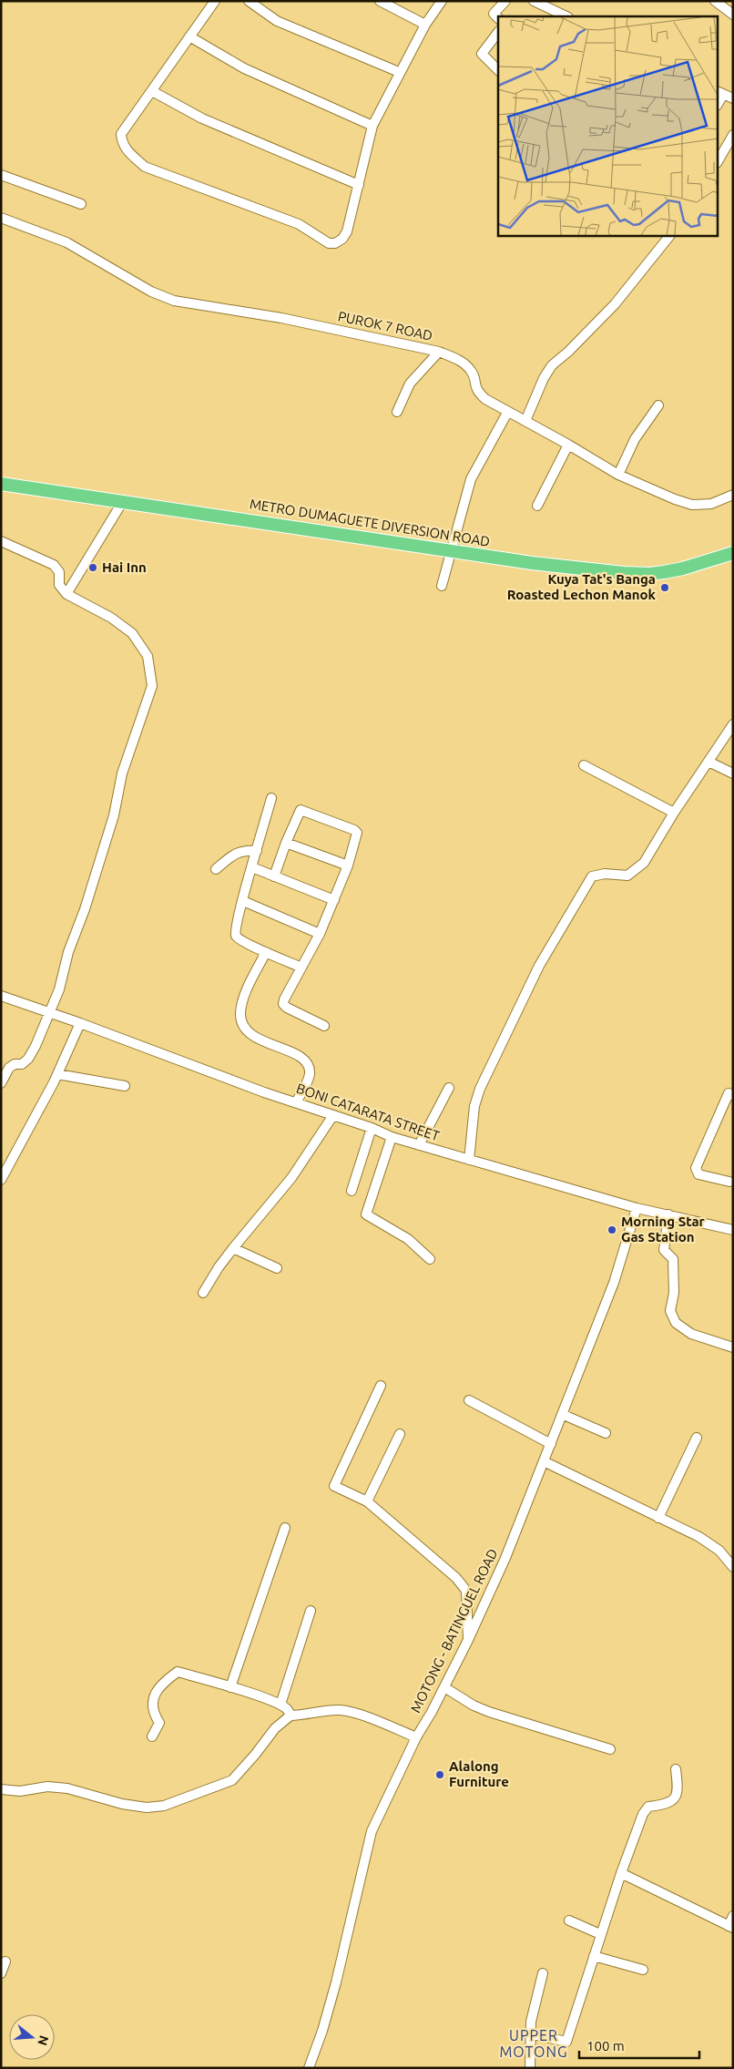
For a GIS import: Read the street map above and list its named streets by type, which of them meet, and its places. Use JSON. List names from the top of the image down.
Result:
{
  "streets": {
    "highway": ["METRO DUMAGUETE DIVERSION ROAD"],
    "street": ["PUROK 7 ROAD", "BONI CATARATA STREET", "MOTONG - BATINGUEL ROAD"]
  },
  "crossings": [
    ["BONI CATARATA STREET", "MOTONG - BATINGUEL ROAD"]
  ],
  "districts": ["UPPER MOTONG"],
  "places": [
    "Hai Inn",
    "Kuya Tat's Banga Roasted Lechon Manok",
    "Morning Star Gas Station",
    "Alalong Furniture"
  ],
  "scale_bar": "100 m",
  "north": "right"
}
